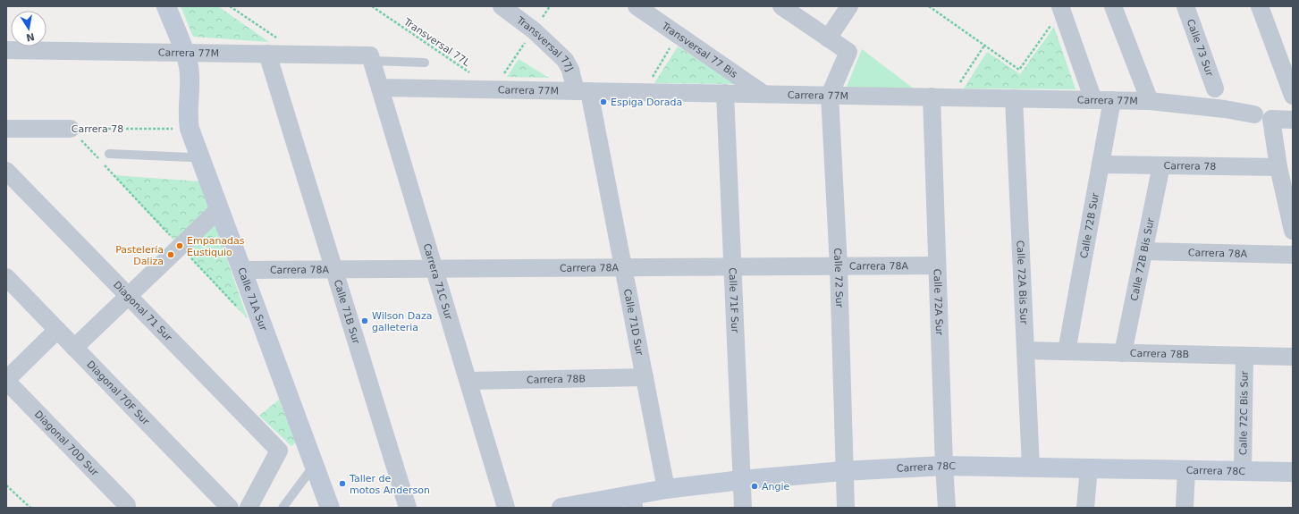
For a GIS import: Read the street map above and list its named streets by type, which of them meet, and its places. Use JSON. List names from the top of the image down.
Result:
{
  "streets": {
    "street": [
      "Transversal 77J",
      "Calle 73 Sur",
      "Transversal 77 Bis",
      "Carrera 77M",
      "Carrera 78",
      "Calle 72B Sur",
      "Carrera 78A",
      "Calle 72B Bis Sur",
      "Calle 72 Sur",
      "Carrera 71C Sur",
      "Calle 72A Bis Sur",
      "Calle 71A Sur",
      "Calle 71F Sur",
      "Calle 72A Sur",
      "Diagonal 71 Sur",
      "Calle 71B Sur",
      "Calle 71D Sur",
      "Carrera 78B",
      "Diagonal 70F Sur",
      "Calle 72C Bis Sur",
      "Diagonal 70D Sur",
      "Carrera 78C"
    ],
    "path": ["Transversal 77L"]
  },
  "crossings": [
    ["Transversal 77J", "Carrera 77M"],
    ["Transversal 77J", "Calle 71D Sur"],
    ["Transversal 77 Bis", "Carrera 77M"],
    ["Carrera 77M", "Calle 72B Sur"],
    ["Carrera 77M", "Calle 72 Sur"],
    ["Carrera 77M", "Carrera 71C Sur"],
    ["Carrera 77M", "Calle 72A Bis Sur"],
    ["Carrera 77M", "Calle 71A Sur"],
    ["Carrera 77M", "Calle 71F Sur"],
    ["Carrera 77M", "Calle 72A Sur"],
    ["Carrera 77M", "Calle 71B Sur"],
    ["Carrera 77M", "Calle 71D Sur"],
    ["Carrera 78", "Calle 72B Sur"],
    ["Carrera 78", "Calle 72B Bis Sur"],
    ["Carrera 78", "Calle 71A Sur"],
    ["Calle 72B Sur", "Carrera 78B"],
    ["Carrera 78A", "Calle 72B Bis Sur"],
    ["Carrera 78A", "Calle 72 Sur"],
    ["Carrera 78A", "Carrera 71C Sur"],
    ["Carrera 78A", "Calle 71A Sur"],
    ["Carrera 78A", "Calle 71F Sur"],
    ["Carrera 78A", "Calle 72A Sur"],
    ["Carrera 78A", "Calle 71B Sur"],
    ["Carrera 78A", "Calle 71D Sur"],
    ["Calle 72B Bis Sur", "Carrera 78B"],
    ["Calle 72 Sur", "Carrera 78C"],
    ["Carrera 71C Sur", "Carrera 78B"],
    ["Calle 72A Bis Sur", "Carrera 78B"],
    ["Calle 72A Bis Sur", "Carrera 78C"],
    ["Calle 71F Sur", "Carrera 78C"],
    ["Calle 72A Sur", "Carrera 78C"],
    ["Calle 71D Sur", "Carrera 78B"],
    ["Calle 71D Sur", "Carrera 78C"],
    ["Carrera 78B", "Calle 72C Bis Sur"],
    ["Calle 72C Bis Sur", "Carrera 78C"]
  ],
  "places": [
    "Espiga Dorada",
    "Empanadas Eustiquio",
    "Pastelería Daliza",
    "Wilson Daza galleteria",
    "Taller de motos Anderson",
    "Angie"
  ],
  "north": "bottom"
}
